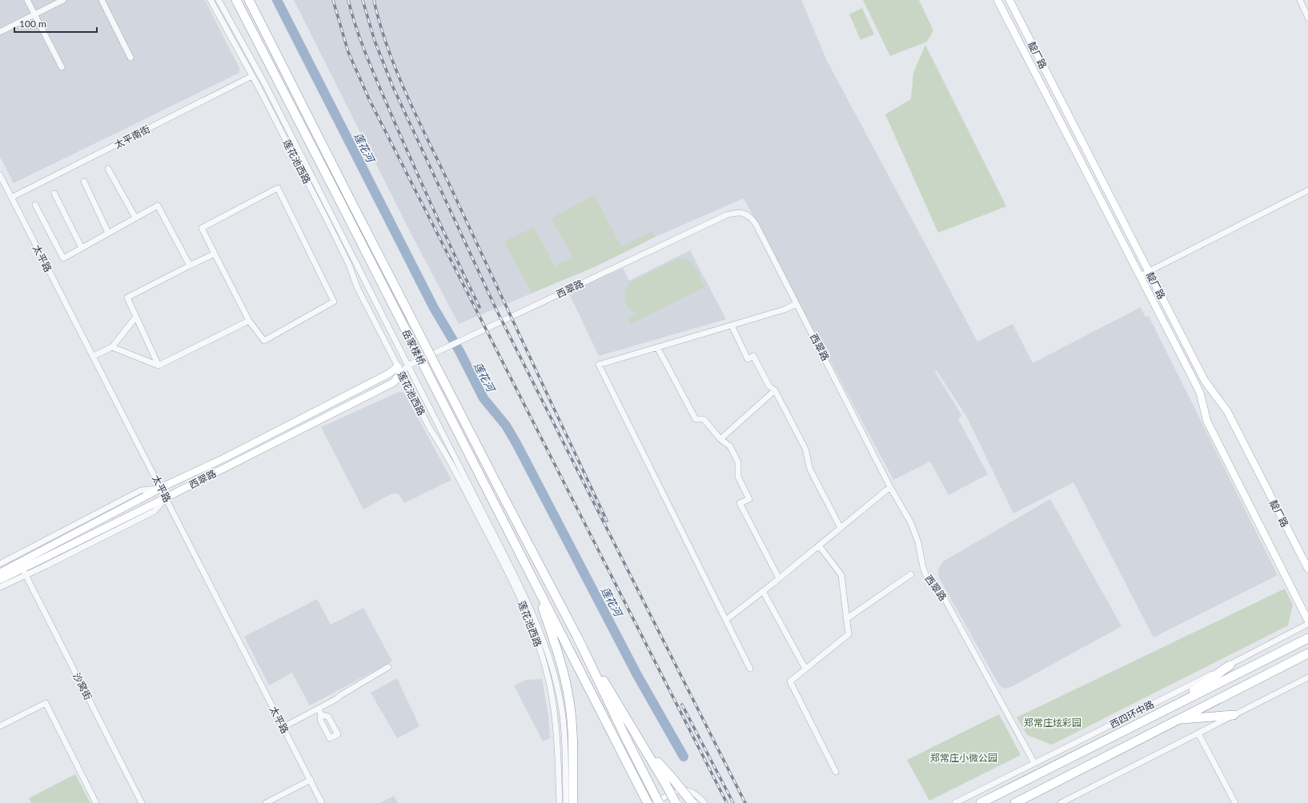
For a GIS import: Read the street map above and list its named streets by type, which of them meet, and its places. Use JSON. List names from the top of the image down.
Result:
{
  "streets": {
    "highway": ["莲花池西路", "岳家楼桥", "西四环中路"],
    "main road": ["靛厂路", "西翠路"],
    "street": ["太平南街", "太平路", "沙窝街"]
  },
  "crossings": [
    ["太平南街", "莲花池西路"],
    ["太平南街", "太平路"],
    ["莲花池西路", "西翠路"],
    ["莲花池西路", "岳家楼桥"],
    ["太平路", "西翠路"],
    ["西翠路", "沙窝街"],
    ["西翠路", "西四环中路"]
  ],
  "water": ["莲花河"],
  "parks": ["郑常庄炫彩园", "郑常庄小微公园"],
  "scale_bar": "100 m"
}
